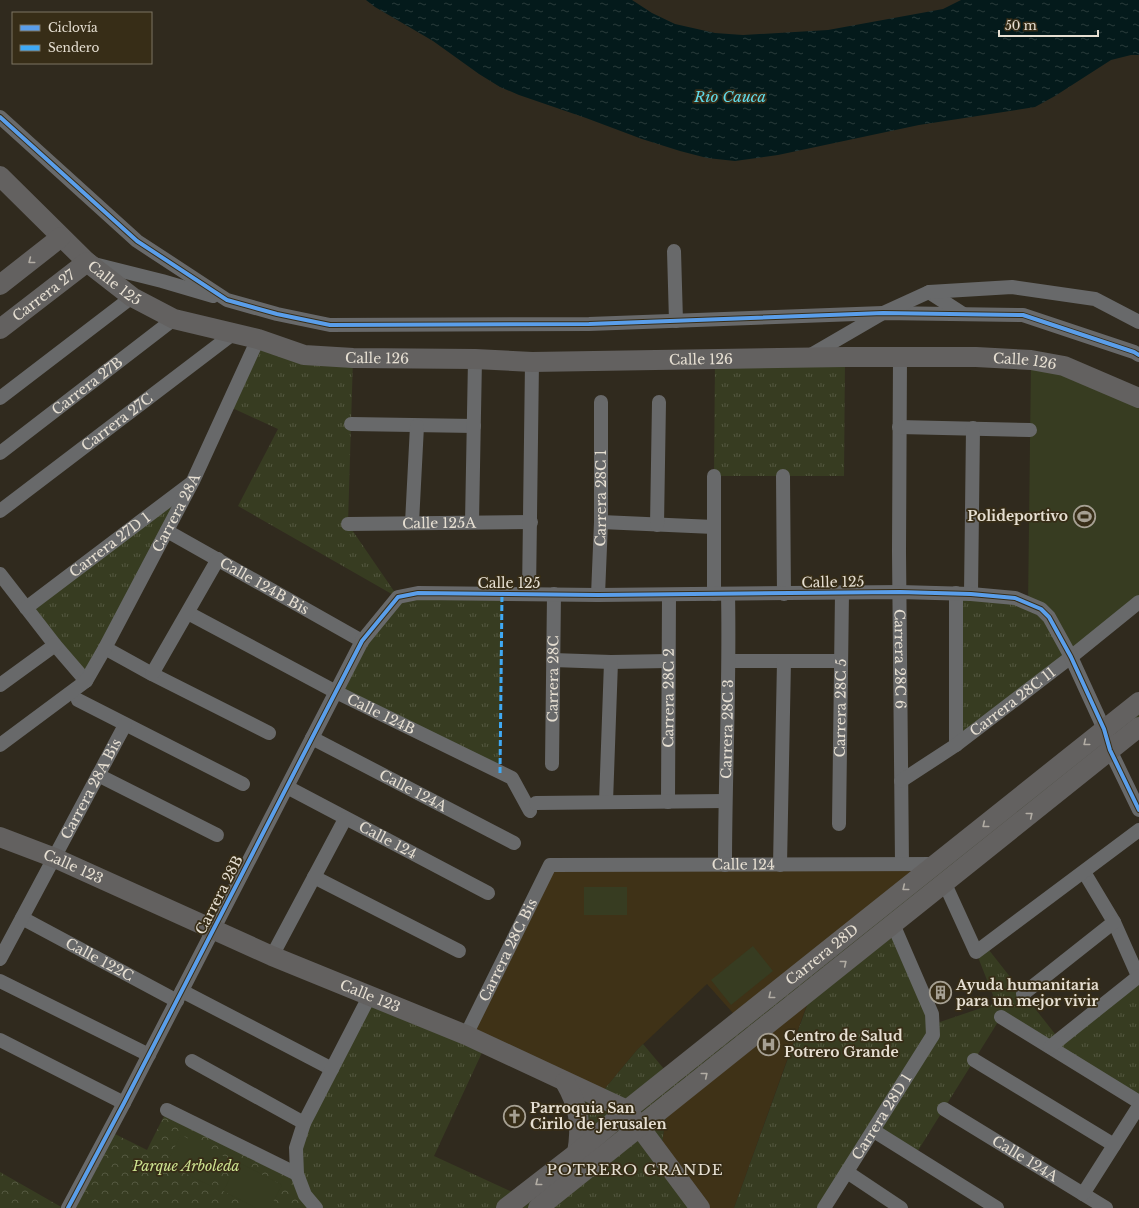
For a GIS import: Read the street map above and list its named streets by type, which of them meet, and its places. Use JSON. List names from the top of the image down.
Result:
{
  "streets": {
    "street": [
      "Calle 125",
      "Carrera 27",
      "Calle 126",
      "Carrera 27B",
      "Carrera 27C",
      "Carrera 28C 1",
      "Carrera 28A",
      "Calle 125A",
      "Carrera 27D 1",
      "Calle 124B Bis",
      "Carrera 28C 6",
      "Carrera 28C",
      "Carrera 28C 2",
      "Carrera 28C 11",
      "Carrera 28C 5",
      "Calle 124B",
      "Carrera 28C 3",
      "Carrera 28A Bis",
      "Calle 124A",
      "Calle 124",
      "Calle 123",
      "Carrera 28B",
      "Carrera 28C Bis",
      "Carrera 28D",
      "Calle 122C",
      "Carrera 28D 1"
    ]
  },
  "crossings": [
    ["Calle 125", "Carrera 27"],
    ["Calle 125", "Calle 126"],
    ["Calle 125", "Carrera 27B"],
    ["Calle 125", "Carrera 27C"],
    ["Calle 125", "Carrera 28C 1"],
    ["Calle 125", "Carrera 28A"],
    ["Calle 125", "Carrera 28C 6"],
    ["Calle 125", "Carrera 28C"],
    ["Calle 125", "Carrera 28C 2"],
    ["Calle 125", "Carrera 28C 11"],
    ["Calle 125", "Carrera 28C 5"],
    ["Calle 125", "Carrera 28C 3"],
    ["Calle 125", "Carrera 28B"],
    ["Calle 125", "Carrera 28D"],
    ["Calle 126", "Carrera 28A"],
    ["Calle 126", "Carrera 28C 6"],
    ["Carrera 28A", "Carrera 27D 1"],
    ["Carrera 28A", "Calle 124B Bis"],
    ["Calle 124B Bis", "Carrera 28B"],
    ["Carrera 28C 6", "Carrera 28C 11"],
    ["Carrera 28C 6", "Calle 124"],
    ["Calle 124B", "Carrera 28B"],
    ["Carrera 28C 3", "Calle 124"],
    ["Carrera 28A Bis", "Calle 123"],
    ["Carrera 28A Bis", "Calle 122C"],
    ["Calle 124A", "Carrera 28B"],
    ["Calle 124", "Carrera 28B"],
    ["Calle 124", "Carrera 28C Bis"],
    ["Calle 124", "Carrera 28D"],
    ["Calle 123", "Carrera 28B"],
    ["Calle 123", "Carrera 28C Bis"],
    ["Calle 123", "Carrera 28D"],
    ["Carrera 28B", "Calle 122C"],
    ["Carrera 28D", "Carrera 28D 1"]
  ],
  "districts": ["POTRERO GRANDE"],
  "water": ["Río Cauca"],
  "parks": ["Parque Arboleda"],
  "places": {
    "sports": ["Polideportivo"],
    "building": ["Ayuda humanitaria para un mejor vivir"],
    "hospital": ["Centro de Salud Potrero Grande"],
    "church": ["Parroquia San Cirilo de Jerusalen"]
  },
  "legend": ["Ciclovía", "Sendero"],
  "scale_bar": "50 m"
}
